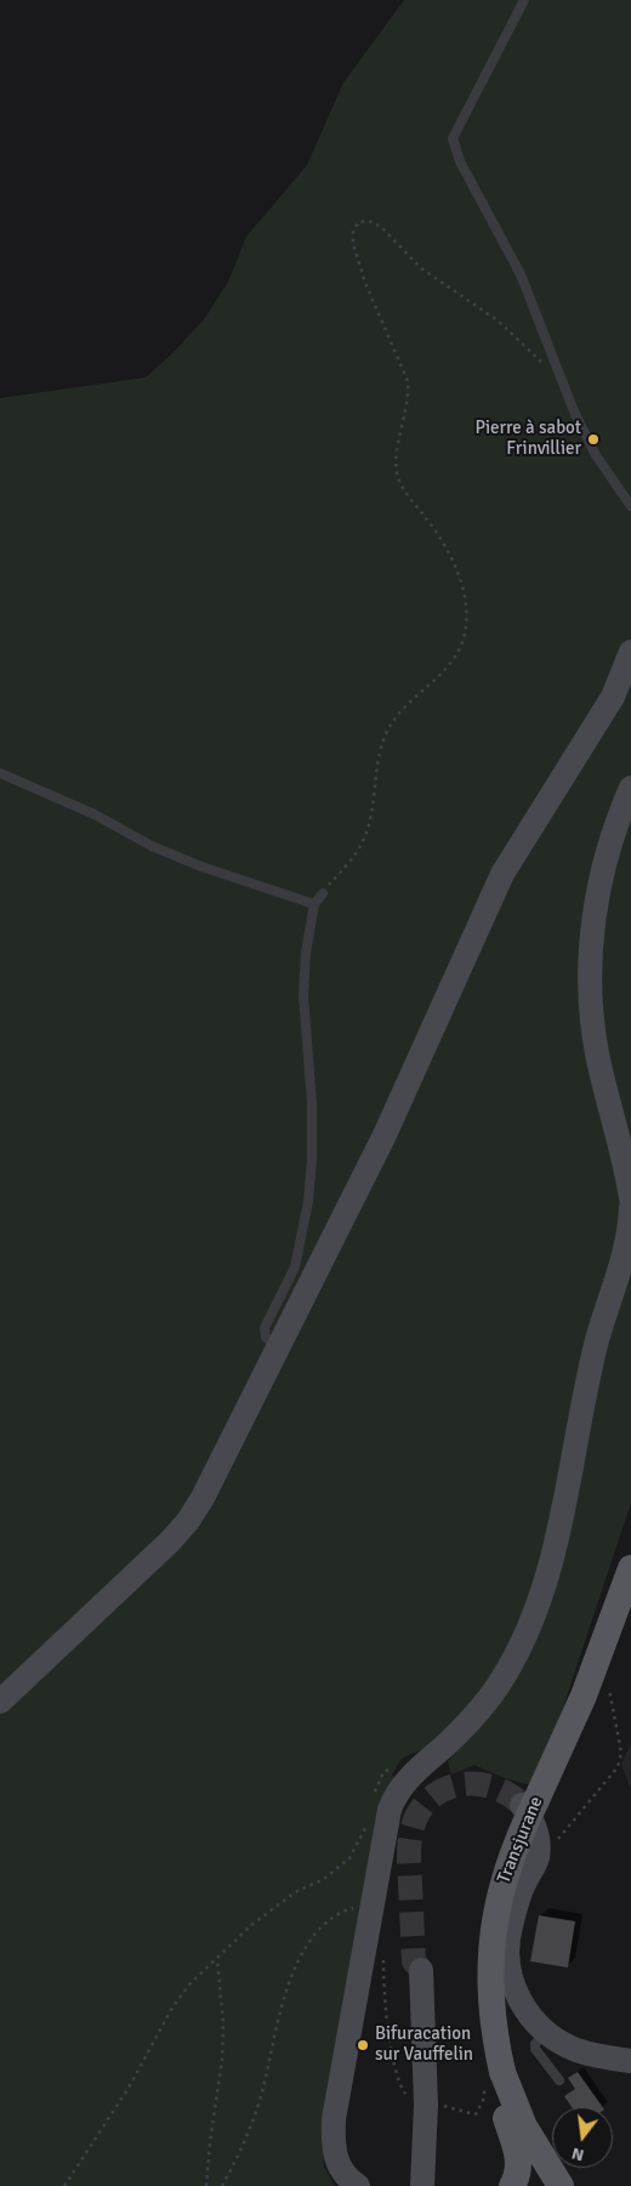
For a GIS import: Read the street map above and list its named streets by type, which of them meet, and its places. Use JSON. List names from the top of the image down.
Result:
{
  "streets": {
    "main road": ["Transjurane"]
  },
  "places": ["Pierre à sabot Frinvillier", "Bifuracation sur Vauffelin"],
  "north": "bottom"
}
